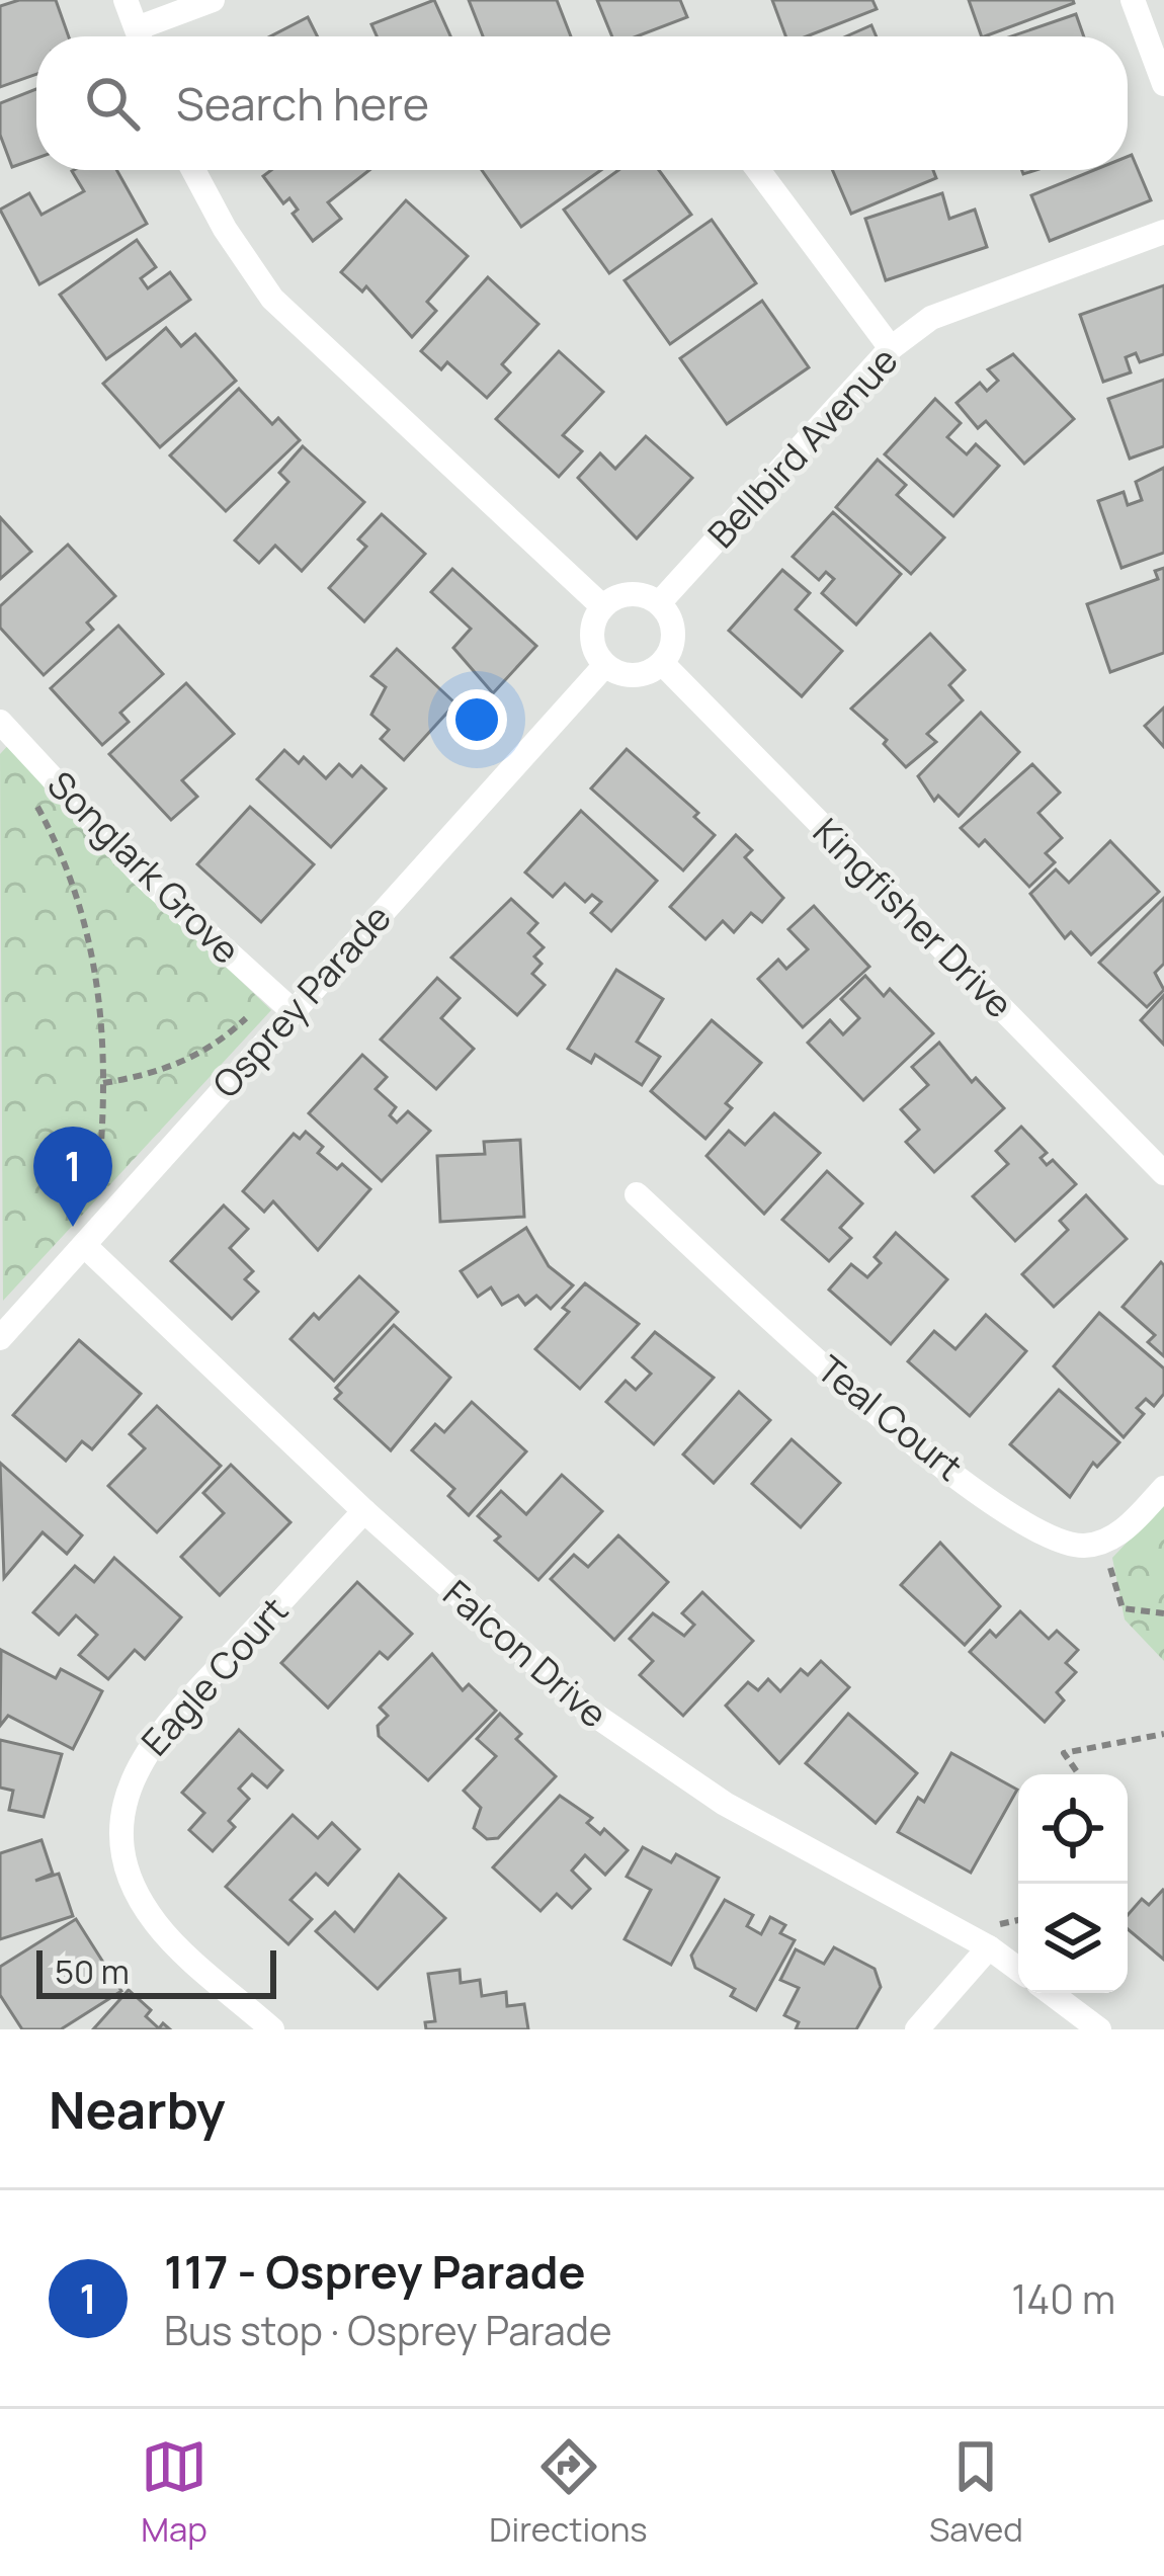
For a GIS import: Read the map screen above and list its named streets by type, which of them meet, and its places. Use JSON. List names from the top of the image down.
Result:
{
  "streets": {
    "street": [
      "Bellbird Avenue",
      "Songlark Grove",
      "Kingfisher Drive",
      "Osprey Parade",
      "Teal Court",
      "Falcon Drive",
      "Eagle Court"
    ]
  },
  "crossings": [
    ["Bellbird Avenue", "Kingfisher Drive"],
    ["Bellbird Avenue", "Osprey Parade"],
    ["Songlark Grove", "Osprey Parade"],
    ["Kingfisher Drive", "Osprey Parade"],
    ["Osprey Parade", "Falcon Drive"],
    ["Falcon Drive", "Eagle Court"]
  ],
  "scale_bar": "50 m",
  "page": {
    "search": "Search here",
    "pins": "1",
    "scale": "50 m",
    "heading": "Nearby",
    "list": [
      {
        "mark": "1",
        "name": "117 - Osprey Parade",
        "note": "Bus stop · Osprey Parade",
        "value": "140 m"
      }
    ],
    "nav": ["Map", "Directions", "Saved"]
  }
}
